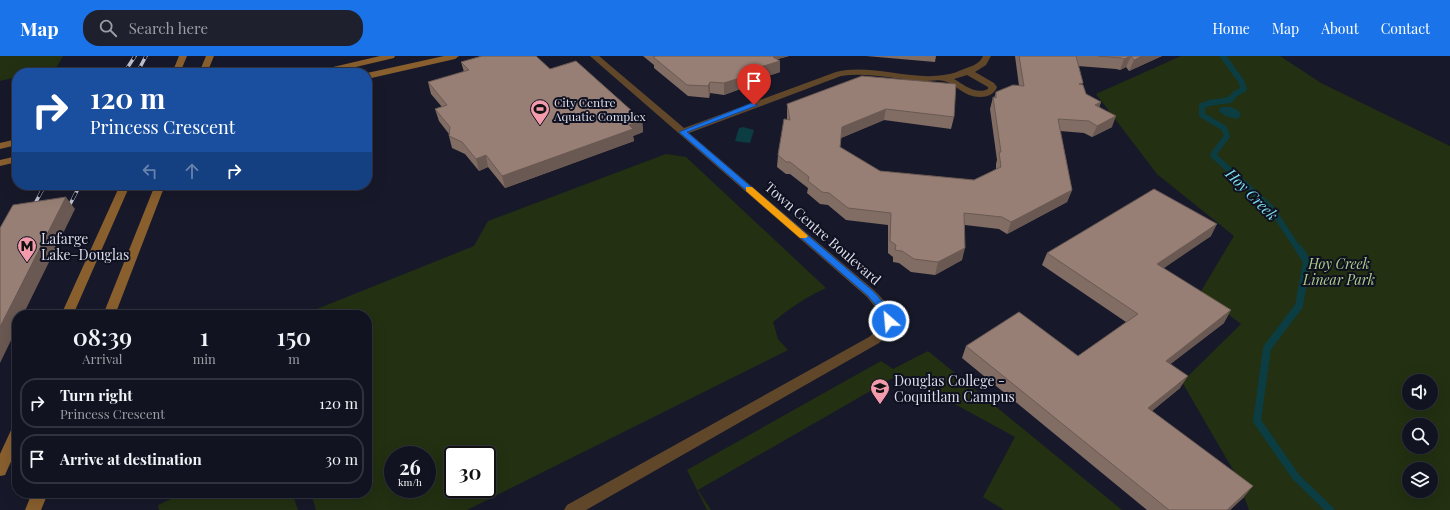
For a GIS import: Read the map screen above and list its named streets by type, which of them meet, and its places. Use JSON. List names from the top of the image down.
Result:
{
  "streets": {
    "street": ["Town Centre Boulevard"]
  },
  "water": ["Hoy Creek"],
  "parks": ["Hoy Creek Linear Park"],
  "places": {
    "sports": ["City Centre Aquatic Complex"],
    "metro station": ["Lafarge Lake–Douglas"],
    "school or university": ["Douglas College - Coquitlam Campus"]
  },
  "page": {
    "header": "Map",
    "search": "Search here",
    "nav": [
      "Home",
      "Map",
      "About",
      "Contact"
    ],
    "turn": ["120 m", "Princess Crescent"],
    "eta": [
      "08:39",
      "Arrival",
      "1",
      "min",
      "150",
      "m"
    ],
    "list": [
      {
        "name": "Turn right",
        "note": "Princess Crescent",
        "value": "120 m"
      },
      {
        "name": "Arrive at destination",
        "value": "30 m"
      }
    ],
    "speed": "26 km/h",
    "limit": "30"
  }
}
